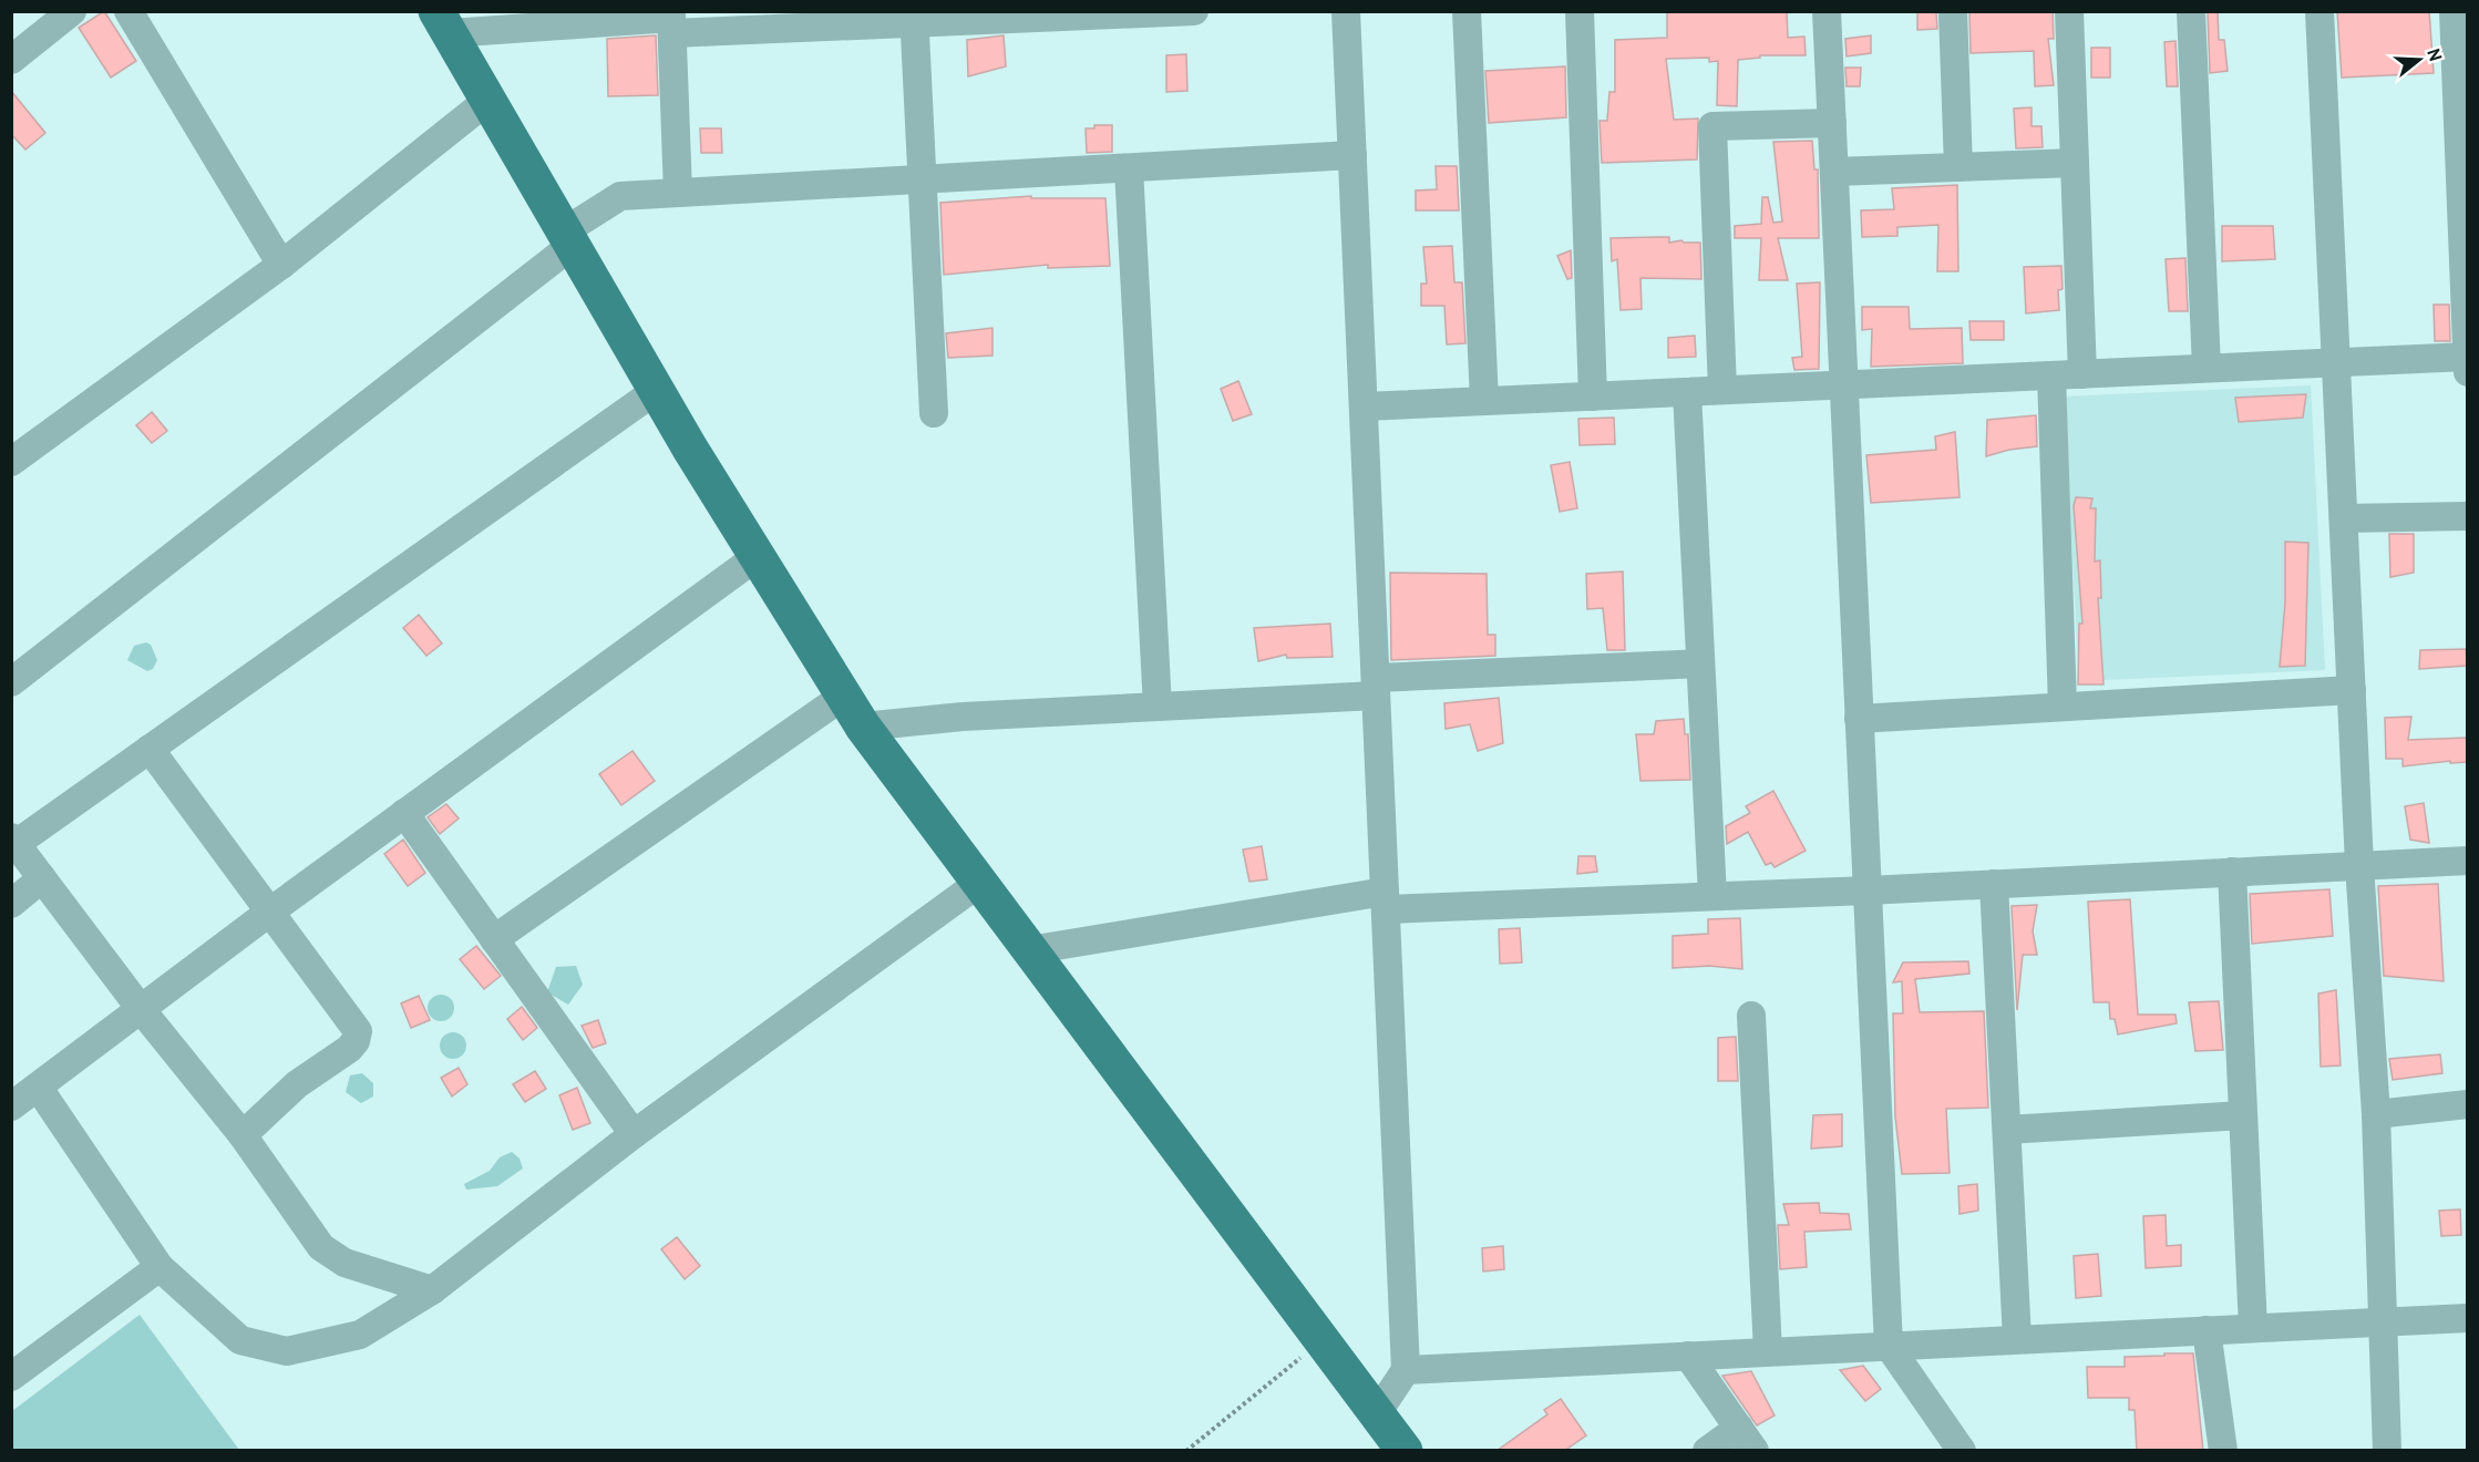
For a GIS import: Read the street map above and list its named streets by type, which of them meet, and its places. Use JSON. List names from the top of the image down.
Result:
{
  "north": "right"
}
